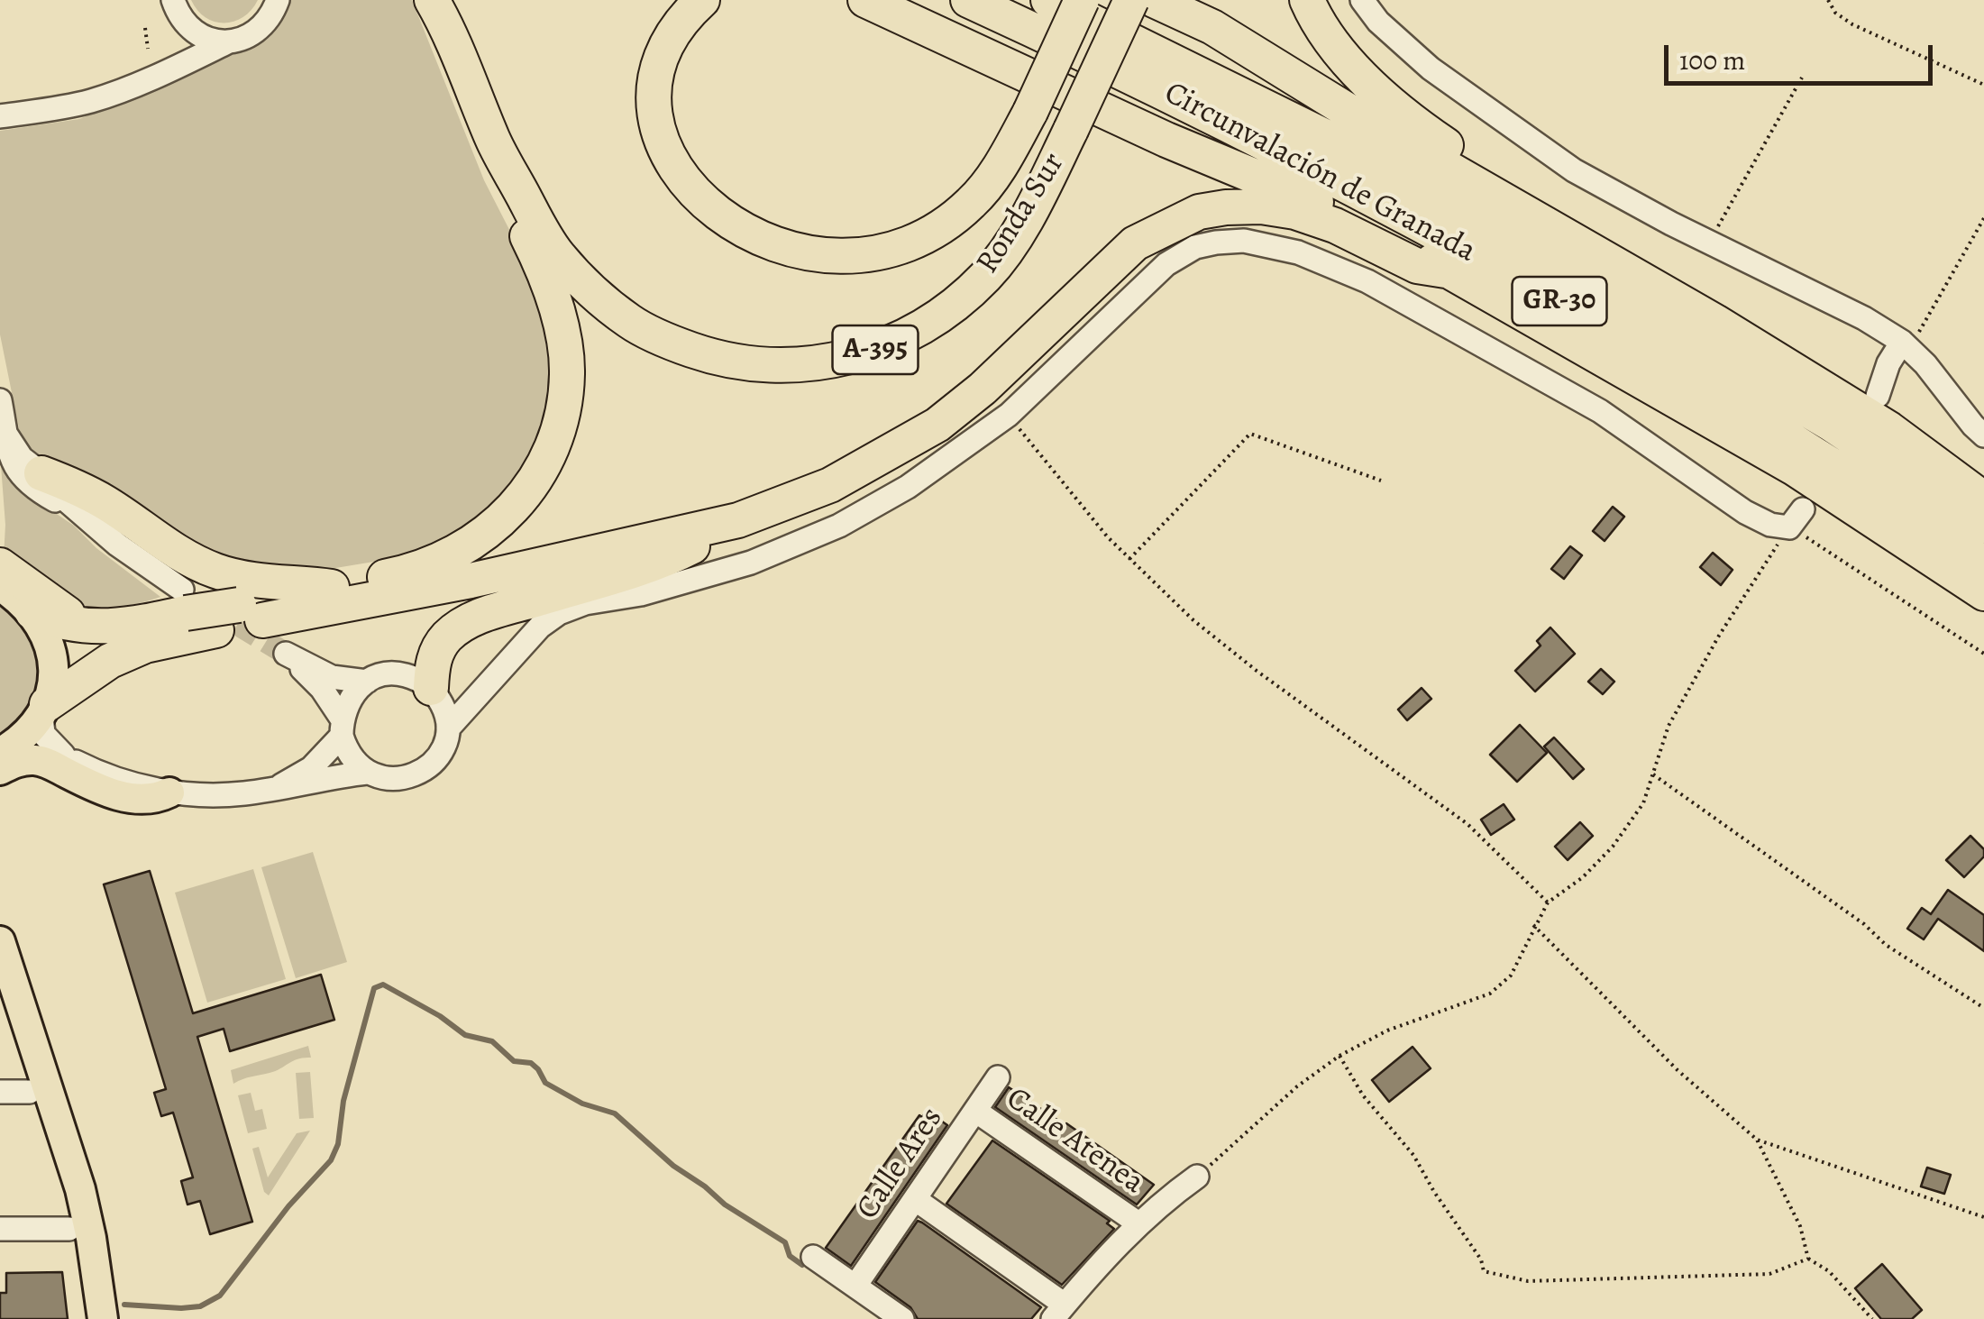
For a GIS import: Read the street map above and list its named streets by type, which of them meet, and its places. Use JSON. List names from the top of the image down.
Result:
{
  "streets": {
    "highway": [
      "Circunvalación de Granada",
      "Ronda Sur",
      "GR-30",
      "A-395"
    ],
    "street": ["Calle Atenea", "Calle Ares"]
  },
  "crossings": [
    ["Calle Atenea", "Calle Ares"]
  ],
  "scale_bar": "100 m"
}
